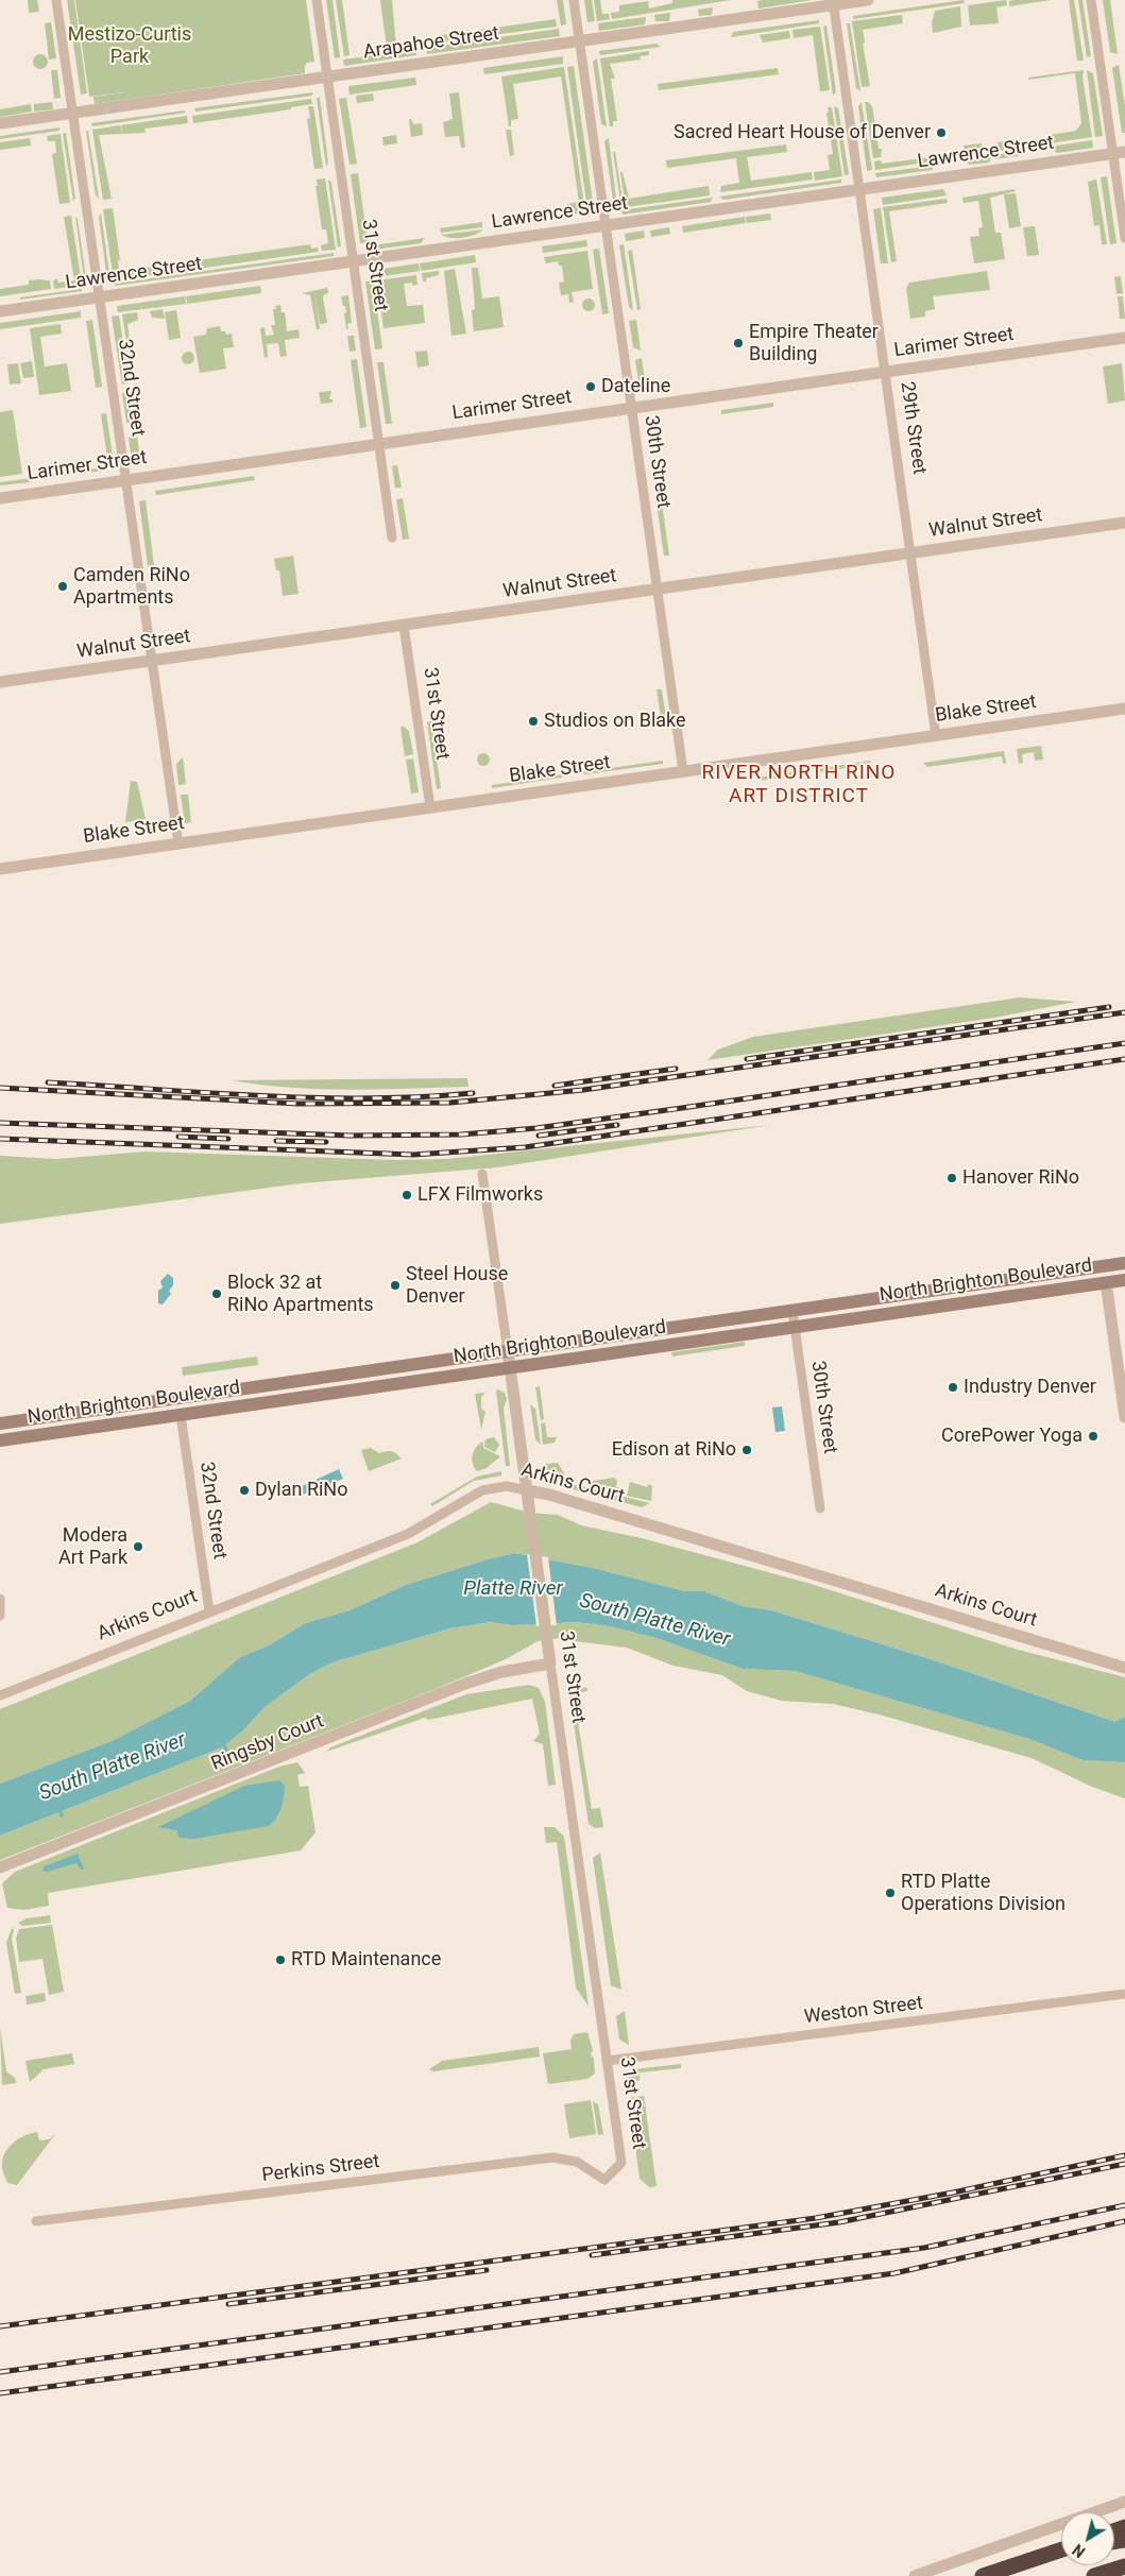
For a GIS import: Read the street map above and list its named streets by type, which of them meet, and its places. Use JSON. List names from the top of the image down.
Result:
{
  "streets": {
    "main road": ["North Brighton Boulevard"],
    "street": [
      "Arapahoe Street",
      "Lawrence Street",
      "31st Street",
      "Larimer Street",
      "32nd Street",
      "29th Street",
      "30th Street",
      "Walnut Street",
      "Blake Street",
      "Arkins Court",
      "Ringsby Court",
      "Weston Street",
      "Perkins Street"
    ]
  },
  "crossings": [
    ["Arapahoe Street", "31st Street"],
    ["Arapahoe Street", "32nd Street"],
    ["Arapahoe Street", "29th Street"],
    ["Arapahoe Street", "30th Street"],
    ["Lawrence Street", "31st Street"],
    ["Lawrence Street", "32nd Street"],
    ["Lawrence Street", "29th Street"],
    ["Lawrence Street", "30th Street"],
    ["31st Street", "Larimer Street"],
    ["31st Street", "Walnut Street"],
    ["31st Street", "Blake Street"],
    ["31st Street", "North Brighton Boulevard"],
    ["31st Street", "Arkins Court"],
    ["31st Street", "Ringsby Court"],
    ["31st Street", "Weston Street"],
    ["31st Street", "Perkins Street"],
    ["Larimer Street", "32nd Street"],
    ["Larimer Street", "29th Street"],
    ["Larimer Street", "30th Street"],
    ["32nd Street", "Walnut Street"],
    ["32nd Street", "Blake Street"],
    ["32nd Street", "North Brighton Boulevard"],
    ["32nd Street", "Arkins Court"],
    ["29th Street", "Walnut Street"],
    ["29th Street", "Blake Street"],
    ["30th Street", "Walnut Street"],
    ["30th Street", "Blake Street"],
    ["30th Street", "North Brighton Boulevard"]
  ],
  "districts": ["RIVER NORTH RINO ART DISTRICT"],
  "water": ["Platte River", "South Platte River"],
  "parks": ["Mestizo-Curtis Park"],
  "places": [
    "Sacred Heart House of Denver",
    "Empire Theater Building",
    "Dateline",
    "Camden RiNo Apartments",
    "Studios on Blake",
    "Hanover RiNo",
    "LFX Filmworks",
    "Steel House Denver",
    "Block 32 at RiNo Apartments",
    "Industry Denver",
    "CorePower Yoga",
    "Edison at RiNo",
    "Dylan RiNo",
    "Modera Art Park",
    "RTD Platte Operations Division",
    "RTD Maintenance"
  ],
  "north": "bottom left"
}
